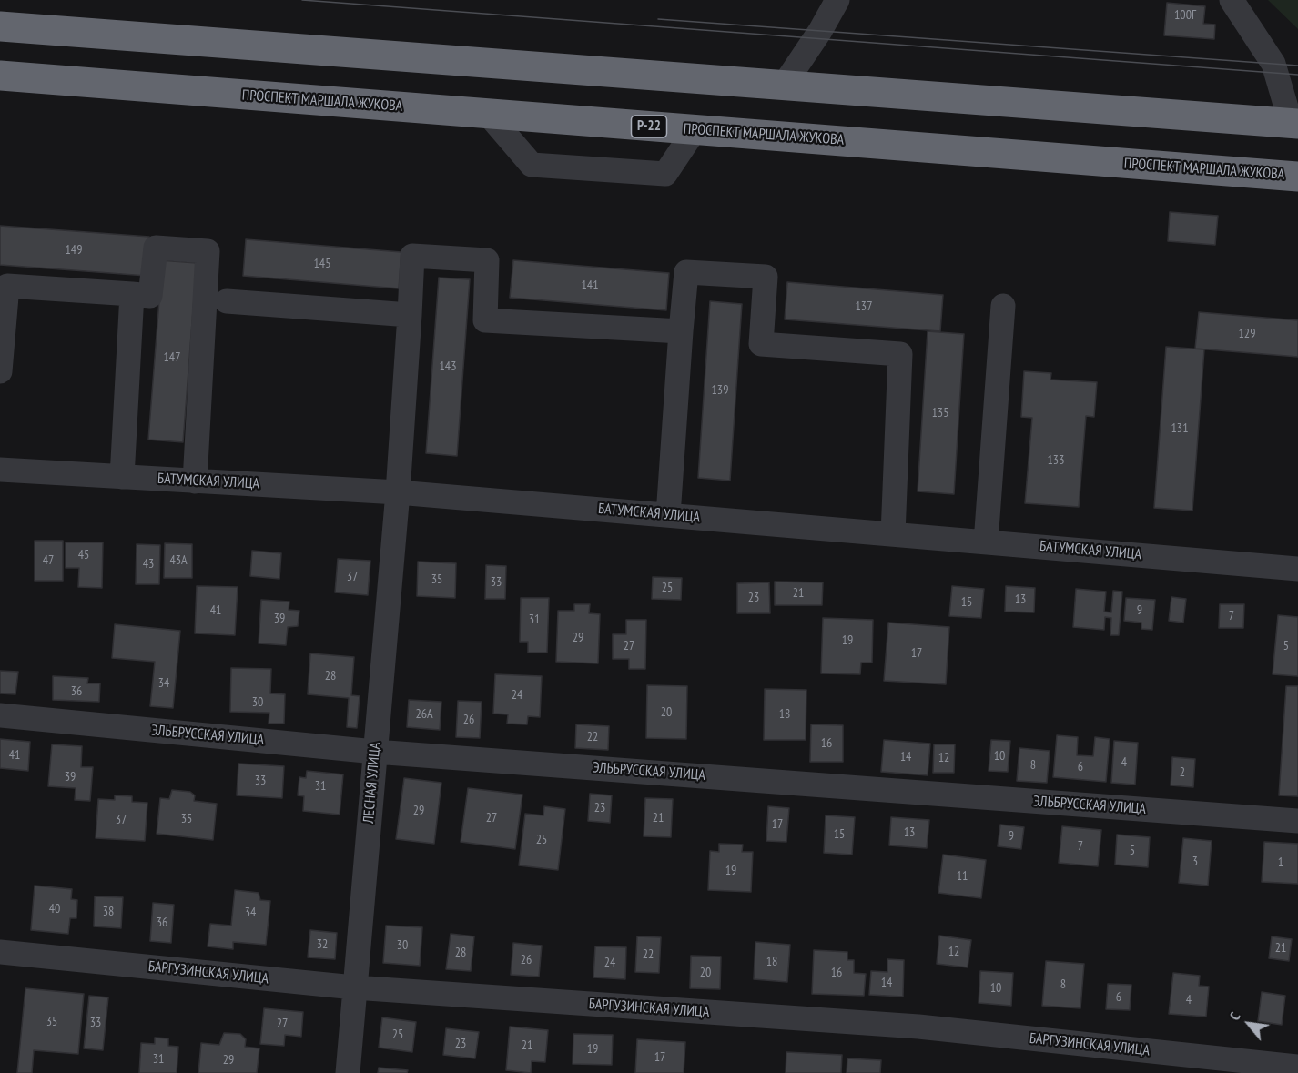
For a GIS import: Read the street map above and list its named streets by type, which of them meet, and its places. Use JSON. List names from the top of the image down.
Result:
{
  "streets": {
    "highway": ["ПРОСПЕКТ МАРШАЛА ЖУКОВА", "Р-22"],
    "street": [
      "БАТУМСКАЯ УЛИЦА",
      "ЭЛЬБРУССКАЯ УЛИЦА",
      "ЛЕСНАЯ УЛИЦА",
      "БАРГУЗИНСКАЯ УЛИЦА"
    ]
  },
  "crossings": [
    ["БАТУМСКАЯ УЛИЦА", "ЛЕСНАЯ УЛИЦА"],
    ["ЭЛЬБРУССКАЯ УЛИЦА", "ЛЕСНАЯ УЛИЦА"],
    ["ЛЕСНАЯ УЛИЦА", "БАРГУЗИНСКАЯ УЛИЦА"]
  ],
  "house_numbers": [
    "100Г",
    "149",
    "145",
    "141",
    "137",
    "129",
    "147",
    "143",
    "139",
    "135",
    "131",
    "133",
    "45",
    "47",
    "43А",
    "43",
    "37",
    "35",
    "33",
    "25",
    "21",
    "23",
    "13",
    "15",
    "41",
    "9",
    "7",
    "39",
    "31",
    "29",
    "19",
    "27",
    "5",
    "17",
    "28",
    "34",
    "36",
    "24",
    "30",
    "20",
    "26А",
    "18",
    "26",
    "22",
    "16",
    "41",
    "10",
    "14",
    "12",
    "4",
    "8",
    "6",
    "2",
    "39",
    "33",
    "31",
    "23",
    "29",
    "27",
    "21",
    "35",
    "37",
    "17",
    "13",
    "15",
    "9",
    "25",
    "7",
    "5",
    "3",
    "1",
    "19",
    "11",
    "40",
    "38",
    "34",
    "36",
    "32",
    "30",
    "21",
    "12",
    "28",
    "22",
    "26",
    "18",
    "24",
    "20",
    "16",
    "14",
    "8",
    "10",
    "6",
    "4",
    "35",
    "33",
    "27",
    "25",
    "23",
    "21",
    "19",
    "17",
    "31",
    "29"
  ],
  "north": "top left"
}
